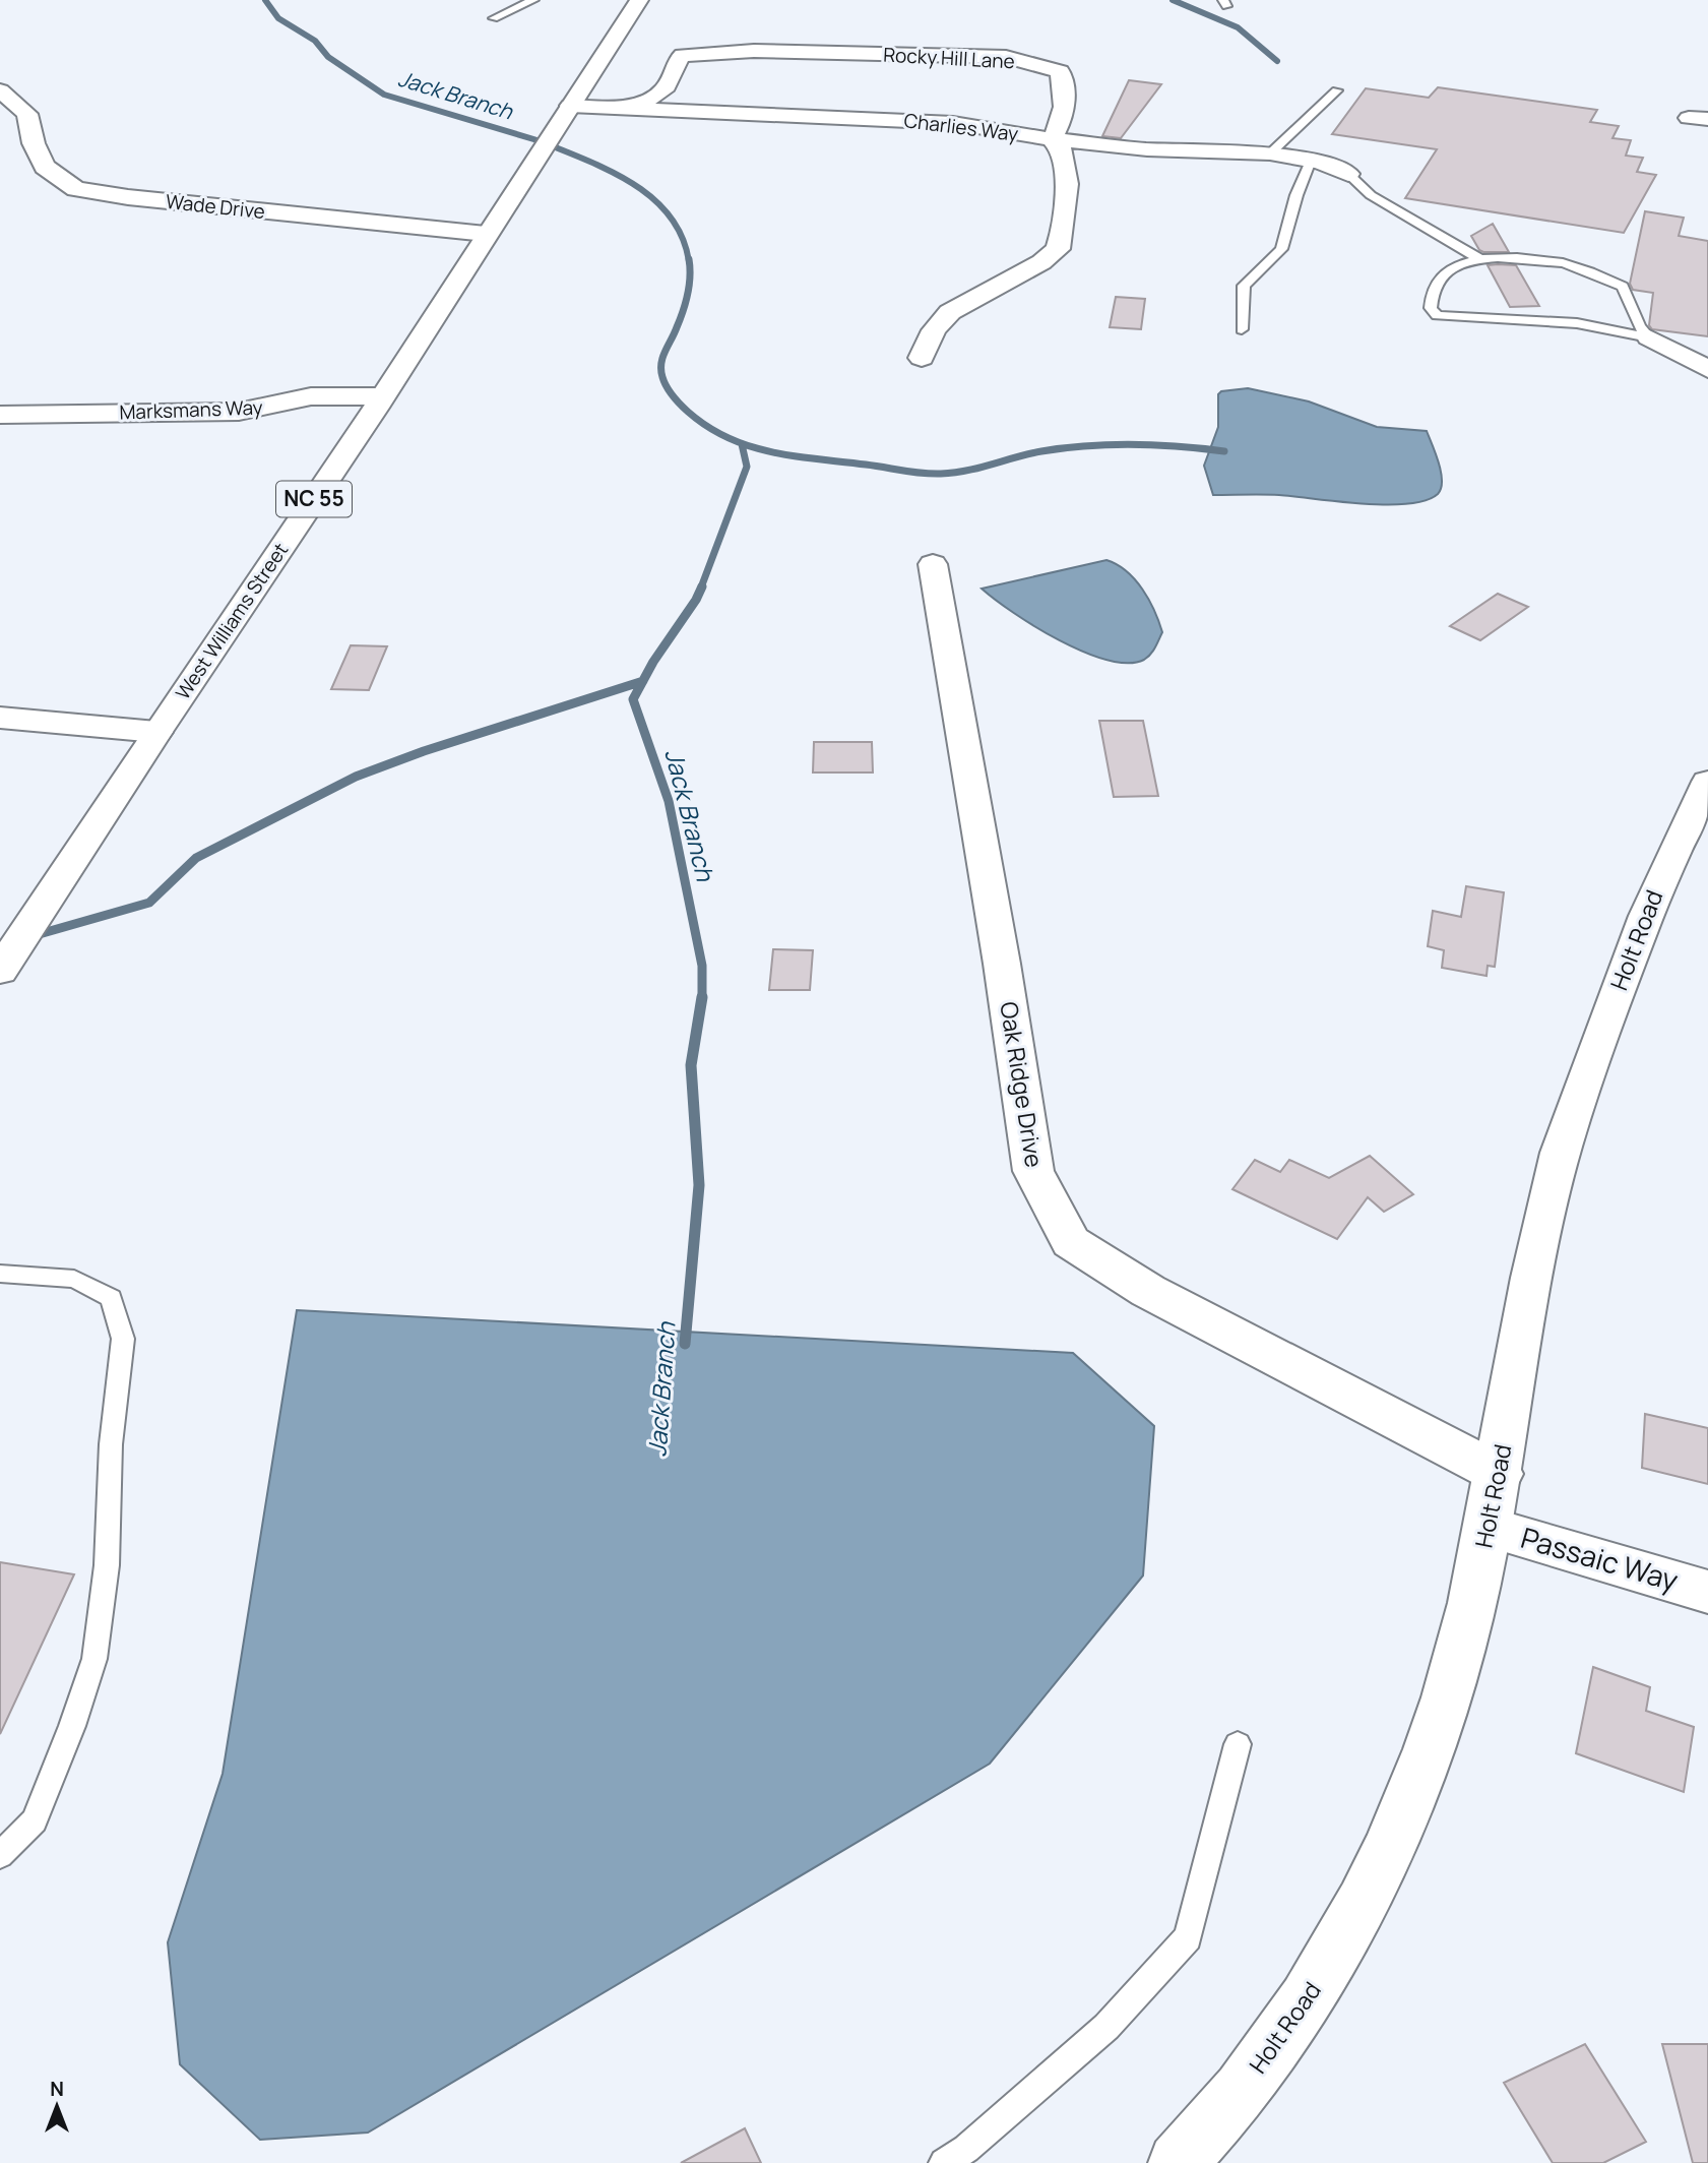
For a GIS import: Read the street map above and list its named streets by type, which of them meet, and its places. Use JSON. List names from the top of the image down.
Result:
{
  "streets": {
    "street": [
      "Rocky Hill Lane",
      "Charlies Way",
      "Wade Drive",
      "Marksmans Way",
      "NC 55",
      "West Williams Street",
      "Holt Road",
      "Oak Ridge Drive",
      "Passaic Way"
    ]
  },
  "crossings": [
    ["Rocky Hill Lane", "Charlies Way"],
    ["Charlies Way", "NC 55"],
    ["Wade Drive", "NC 55"],
    ["Wade Drive", "West Williams Street"],
    ["Marksmans Way", "West Williams Street"],
    ["NC 55", "West Williams Street"],
    ["Holt Road", "Oak Ridge Drive"],
    ["Holt Road", "Passaic Way"]
  ],
  "water": ["Jack Branch"],
  "north": "top"
}
